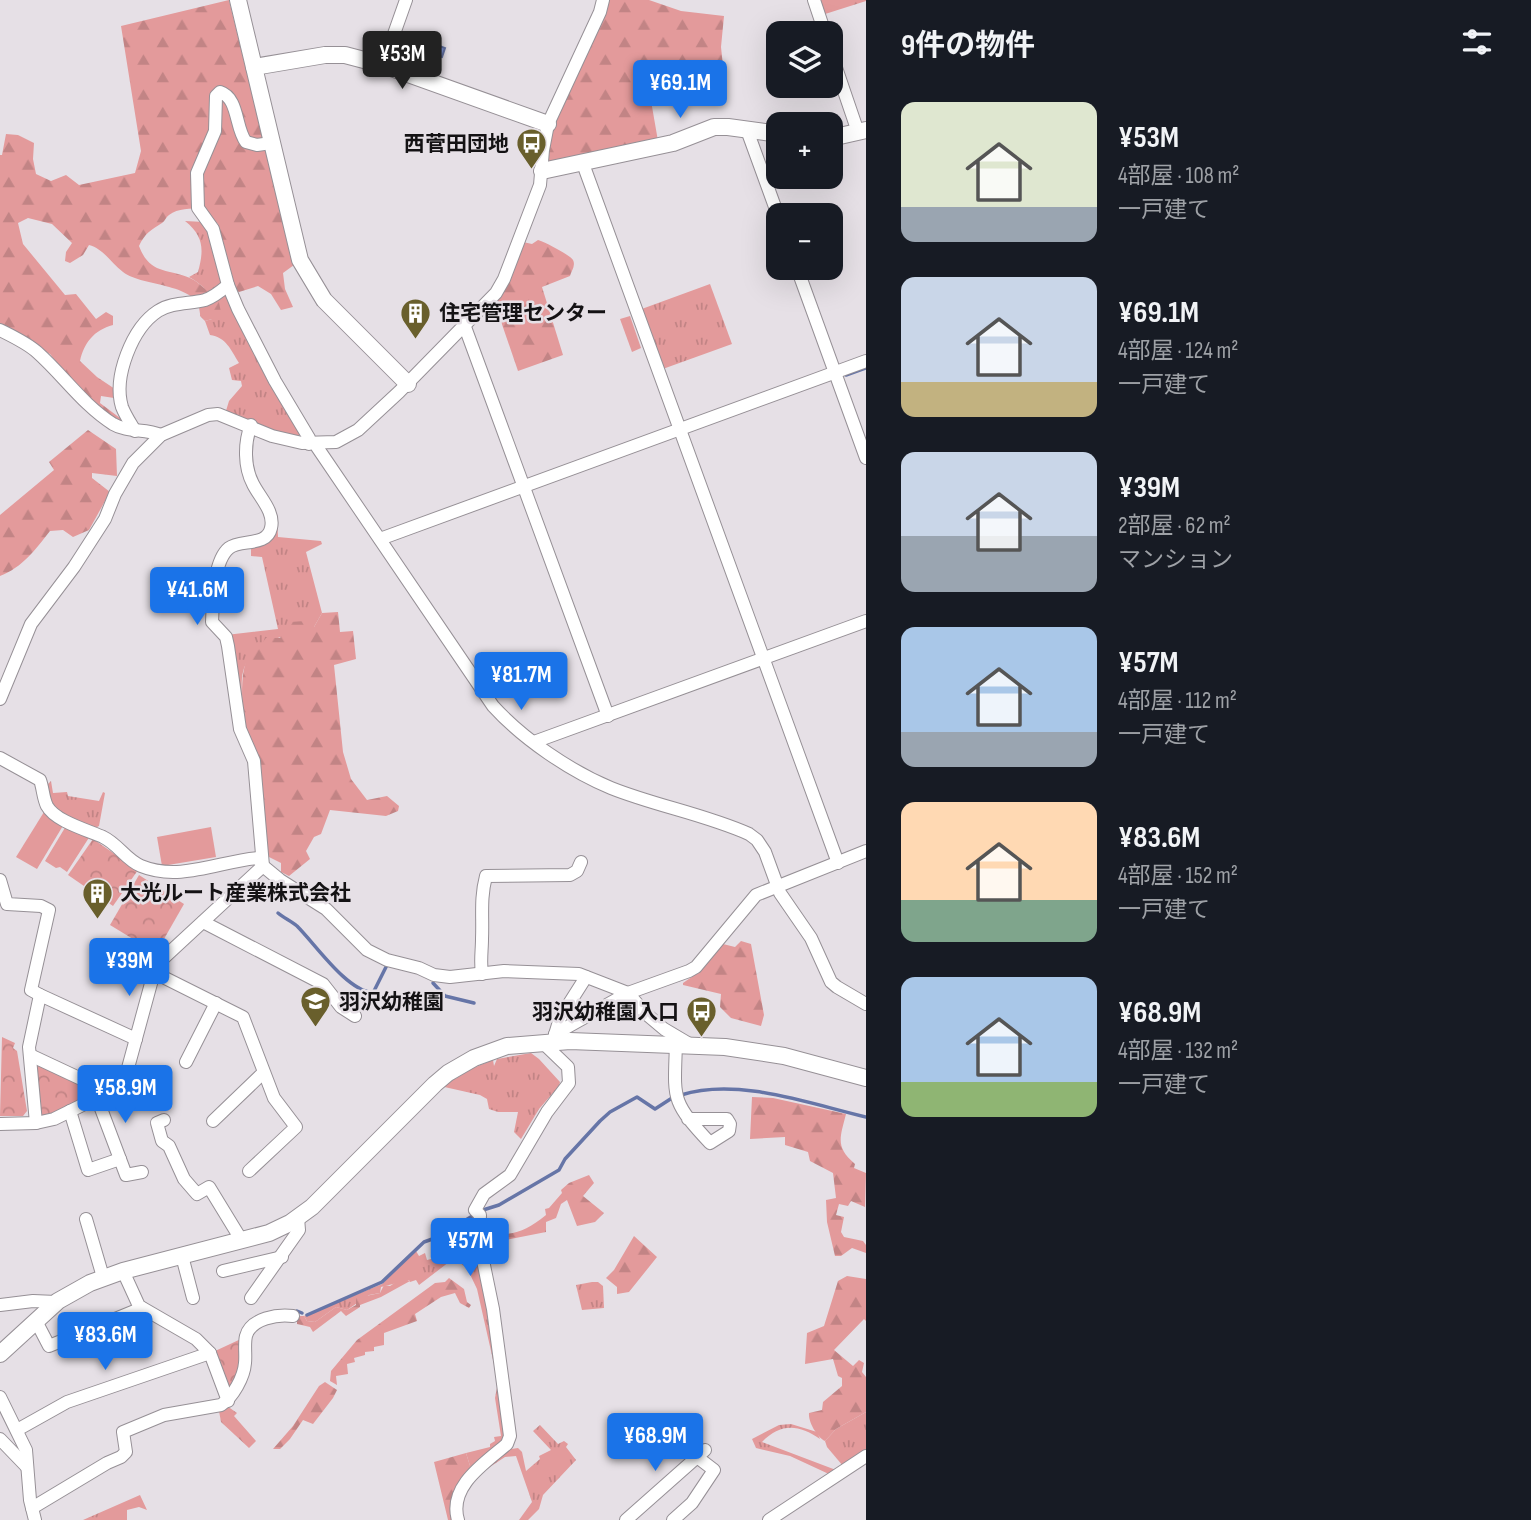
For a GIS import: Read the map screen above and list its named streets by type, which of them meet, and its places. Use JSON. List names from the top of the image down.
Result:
{
  "places": {
    "bus stop": ["西菅田団地", "羽沢幼稚園入口"],
    "building": ["住宅管理センター", "大光ルート産業株式会社"],
    "school or university": ["羽沢幼稚園"]
  },
  "page": {
    "heading": "9件の物件",
    "map_buttons": ["+", "−"],
    "price": [
      "¥53M",
      "¥69.1M",
      "¥41.6M",
      "¥81.7M",
      "¥39M",
      "¥58.9M",
      "¥57M",
      "¥83.6M",
      "¥68.9M"
    ],
    "list": [
      {
        "name": "¥53M",
        "note": "4部屋 · 108 m² · 一戸建て"
      },
      {
        "name": "¥69.1M",
        "note": "4部屋 · 124 m² · 一戸建て"
      },
      {
        "name": "¥39M",
        "note": "2部屋 · 62 m² · マンション"
      },
      {
        "name": "¥57M",
        "note": "4部屋 · 112 m² · 一戸建て"
      },
      {
        "name": "¥83.6M",
        "note": "4部屋 · 152 m² · 一戸建て"
      },
      {
        "name": "¥68.9M",
        "note": "4部屋 · 132 m² · 一戸建て"
      }
    ]
  }
}
